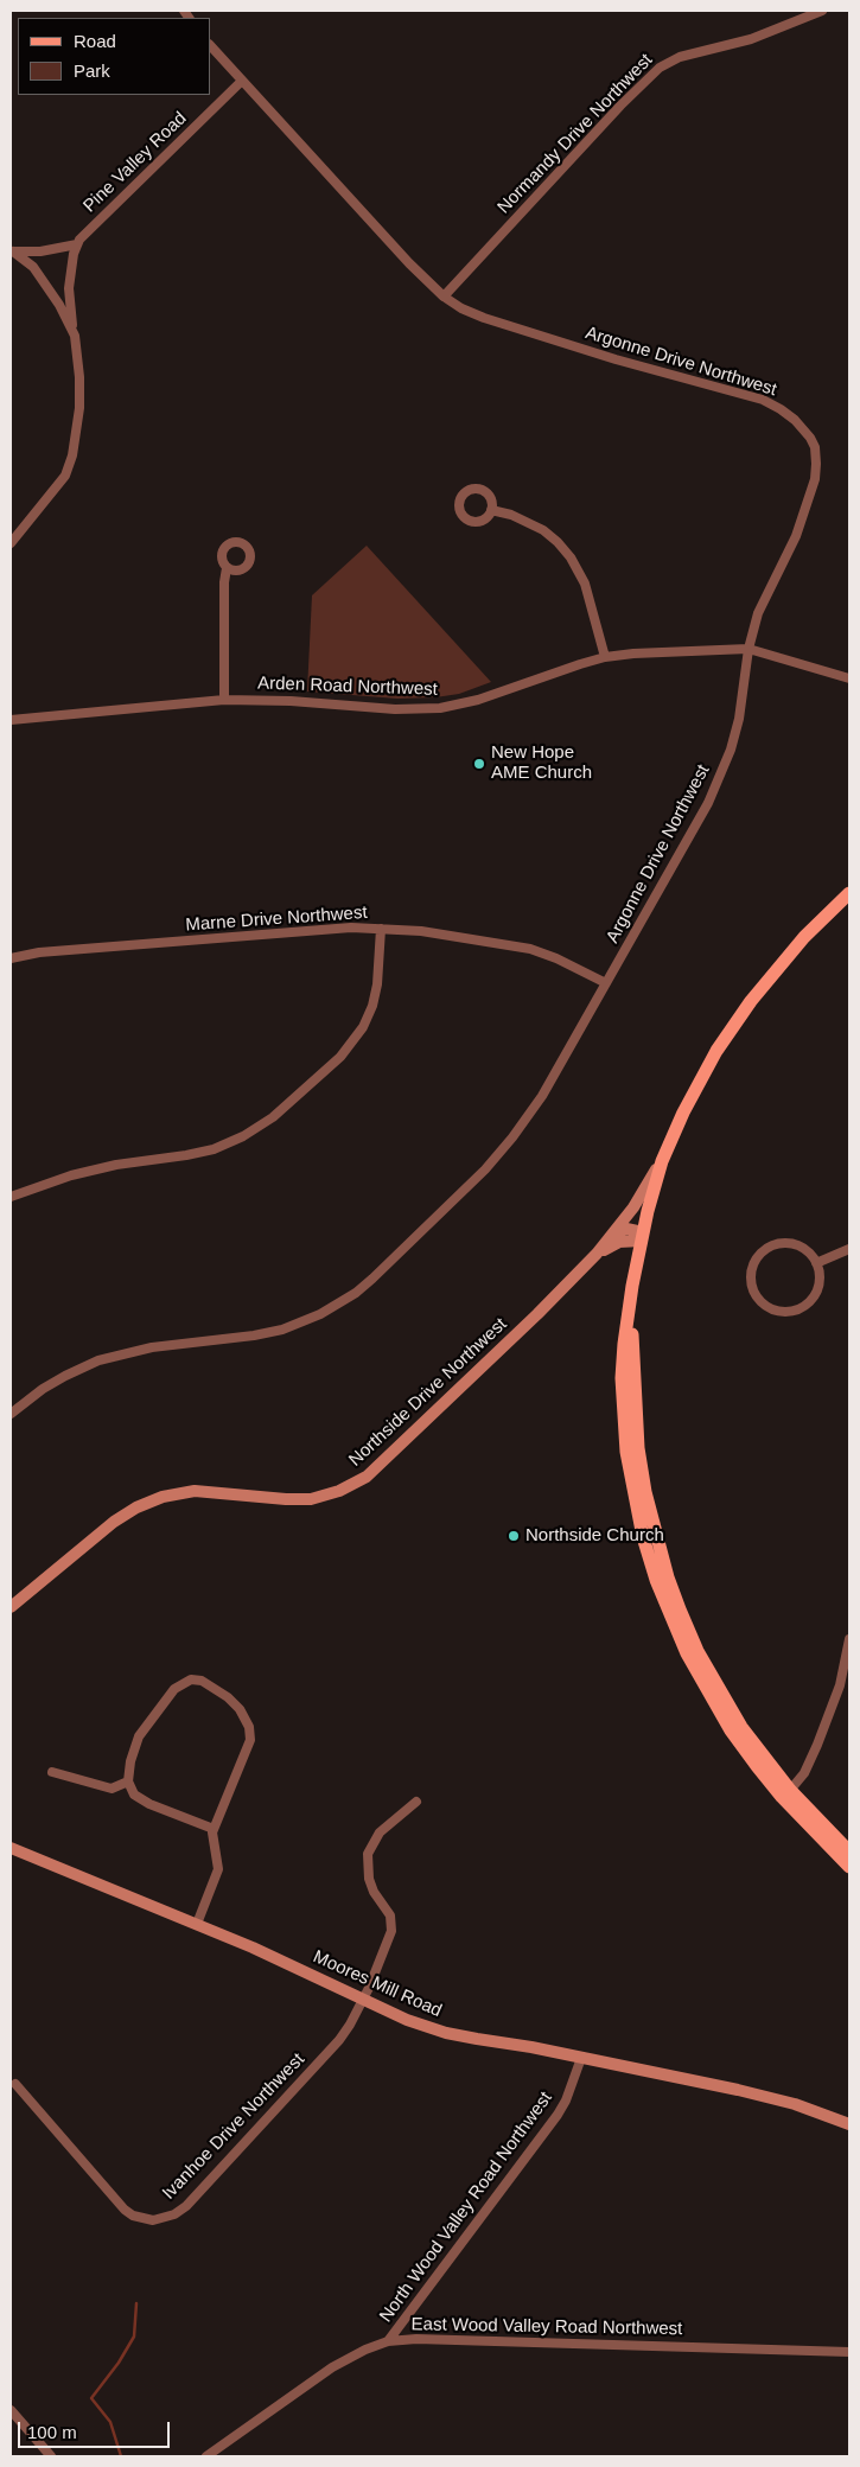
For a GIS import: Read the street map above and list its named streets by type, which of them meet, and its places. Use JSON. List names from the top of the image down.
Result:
{
  "streets": {
    "main road": ["Northside Drive Northwest"],
    "street": [
      "Normandy Drive Northwest",
      "Pine Valley Road",
      "Argonne Drive Northwest",
      "Arden Road Northwest",
      "Marne Drive Northwest",
      "Moores Mill Road",
      "Ivanhoe Drive Northwest",
      "North Wood Valley Road Northwest",
      "East Wood Valley Road Northwest"
    ]
  },
  "crossings": [
    ["Normandy Drive Northwest", "Argonne Drive Northwest"],
    ["Pine Valley Road", "Argonne Drive Northwest"],
    ["Argonne Drive Northwest", "Arden Road Northwest"],
    ["Argonne Drive Northwest", "Marne Drive Northwest"],
    ["Moores Mill Road", "Ivanhoe Drive Northwest"],
    ["Moores Mill Road", "North Wood Valley Road Northwest"],
    ["North Wood Valley Road Northwest", "East Wood Valley Road Northwest"]
  ],
  "places": ["New Hope AME Church", "Northside Church"],
  "legend": ["Road", "Park"],
  "scale_bar": "100 m"
}
